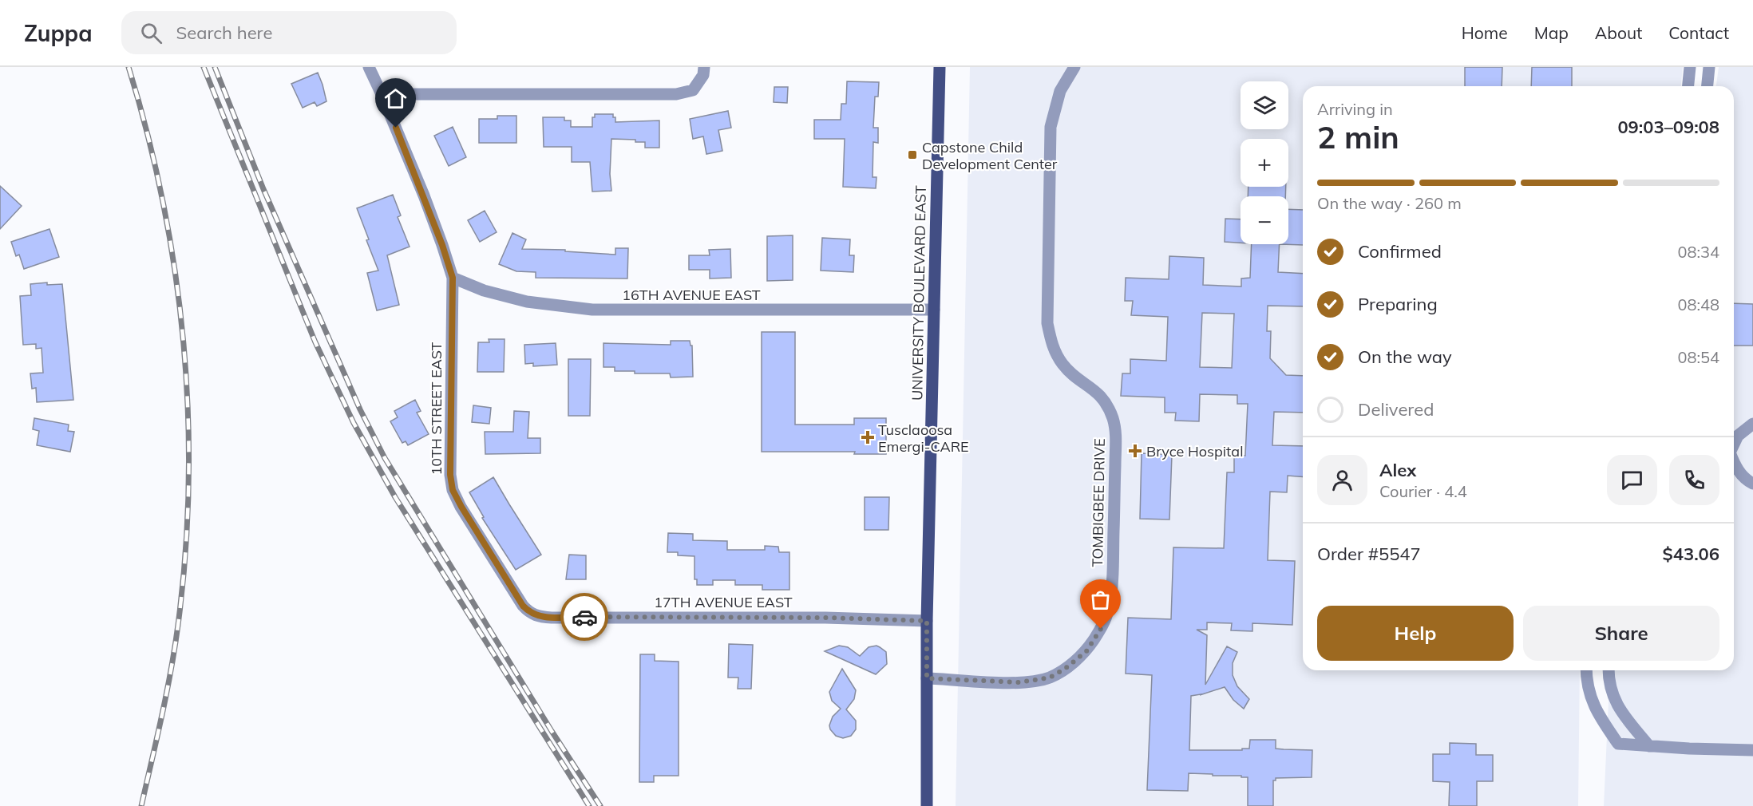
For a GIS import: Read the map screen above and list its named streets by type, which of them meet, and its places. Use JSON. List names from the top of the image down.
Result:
{
  "streets": {
    "main road": ["UNIVERSITY BOULEVARD EAST"],
    "street": [
      "16TH AVENUE EAST",
      "10TH STREET EAST",
      "TOMBIGBEE DRIVE",
      "17TH AVENUE EAST"
    ]
  },
  "crossings": [
    ["UNIVERSITY BOULEVARD EAST", "16TH AVENUE EAST"],
    ["UNIVERSITY BOULEVARD EAST", "TOMBIGBEE DRIVE"],
    ["UNIVERSITY BOULEVARD EAST", "17TH AVENUE EAST"],
    ["16TH AVENUE EAST", "10TH STREET EAST"],
    ["10TH STREET EAST", "17TH AVENUE EAST"]
  ],
  "places": {
    "transit": ["Capstone Child Development Center"],
    "health": ["Tusclaoosa Emergi-CARE", "Bryce Hospital"]
  },
  "page": {
    "header": "Zuppa",
    "search": "Search here",
    "nav": [
      "Home",
      "Map",
      "About",
      "Contact"
    ],
    "map_buttons": ["+", "−"],
    "heading": ["2 min", "Arriving in", "09:03–09:08"],
    "panel": [
      "Alex",
      "Courier · 4.4",
      "Order #5547",
      "$43.06"
    ],
    "bar": "On the way · 260 m",
    "list": [
      ["Confirmed", "08:34"],
      ["Preparing", "08:48"],
      ["On the way", "08:54"],
      "Delivered"
    ],
    "buttons": ["Help", "Share"]
  }
}
